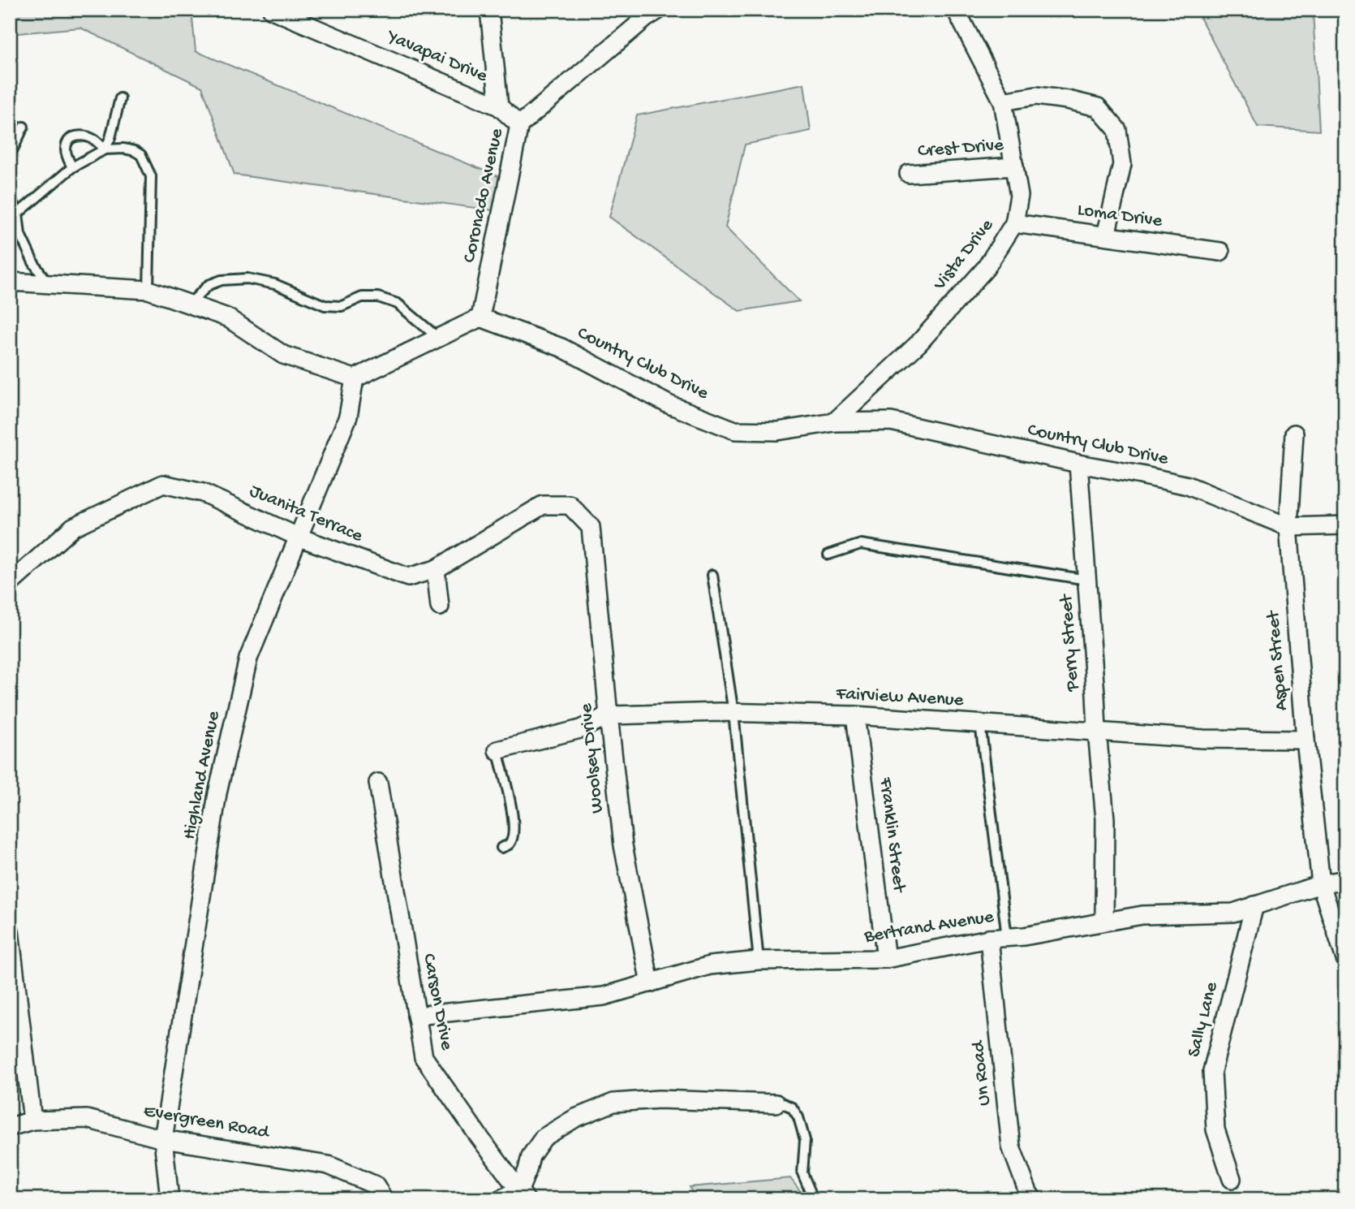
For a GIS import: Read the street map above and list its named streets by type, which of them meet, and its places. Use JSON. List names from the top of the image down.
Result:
{
  "streets": {
    "street": [
      "Yavapai Drive",
      "Crest Drive",
      "Coronado Avenue",
      "Loma Drive",
      "Vista Drive",
      "Country Club Drive",
      "Juanita Terrace",
      "Perry Street",
      "Aspen Street",
      "Fairview Avenue",
      "Woolsey Drive",
      "Highland Avenue",
      "Franklin Street",
      "Bertrand Avenue",
      "Carson Drive",
      "Sally Lane",
      "Un Road",
      "Evergreen Road"
    ]
  },
  "crossings": [
    ["Yavapai Drive", "Coronado Avenue"],
    ["Crest Drive", "Vista Drive"],
    ["Coronado Avenue", "Country Club Drive"],
    ["Loma Drive", "Vista Drive"],
    ["Vista Drive", "Country Club Drive"],
    ["Country Club Drive", "Perry Street"],
    ["Country Club Drive", "Aspen Street"],
    ["Juanita Terrace", "Woolsey Drive"],
    ["Juanita Terrace", "Highland Avenue"],
    ["Perry Street", "Fairview Avenue"],
    ["Perry Street", "Bertrand Avenue"],
    ["Aspen Street", "Fairview Avenue"],
    ["Aspen Street", "Bertrand Avenue"],
    ["Fairview Avenue", "Woolsey Drive"],
    ["Fairview Avenue", "Franklin Street"],
    ["Woolsey Drive", "Bertrand Avenue"],
    ["Highland Avenue", "Evergreen Road"],
    ["Franklin Street", "Bertrand Avenue"],
    ["Bertrand Avenue", "Carson Drive"],
    ["Bertrand Avenue", "Sally Lane"],
    ["Bertrand Avenue", "Un Road"]
  ]
}
